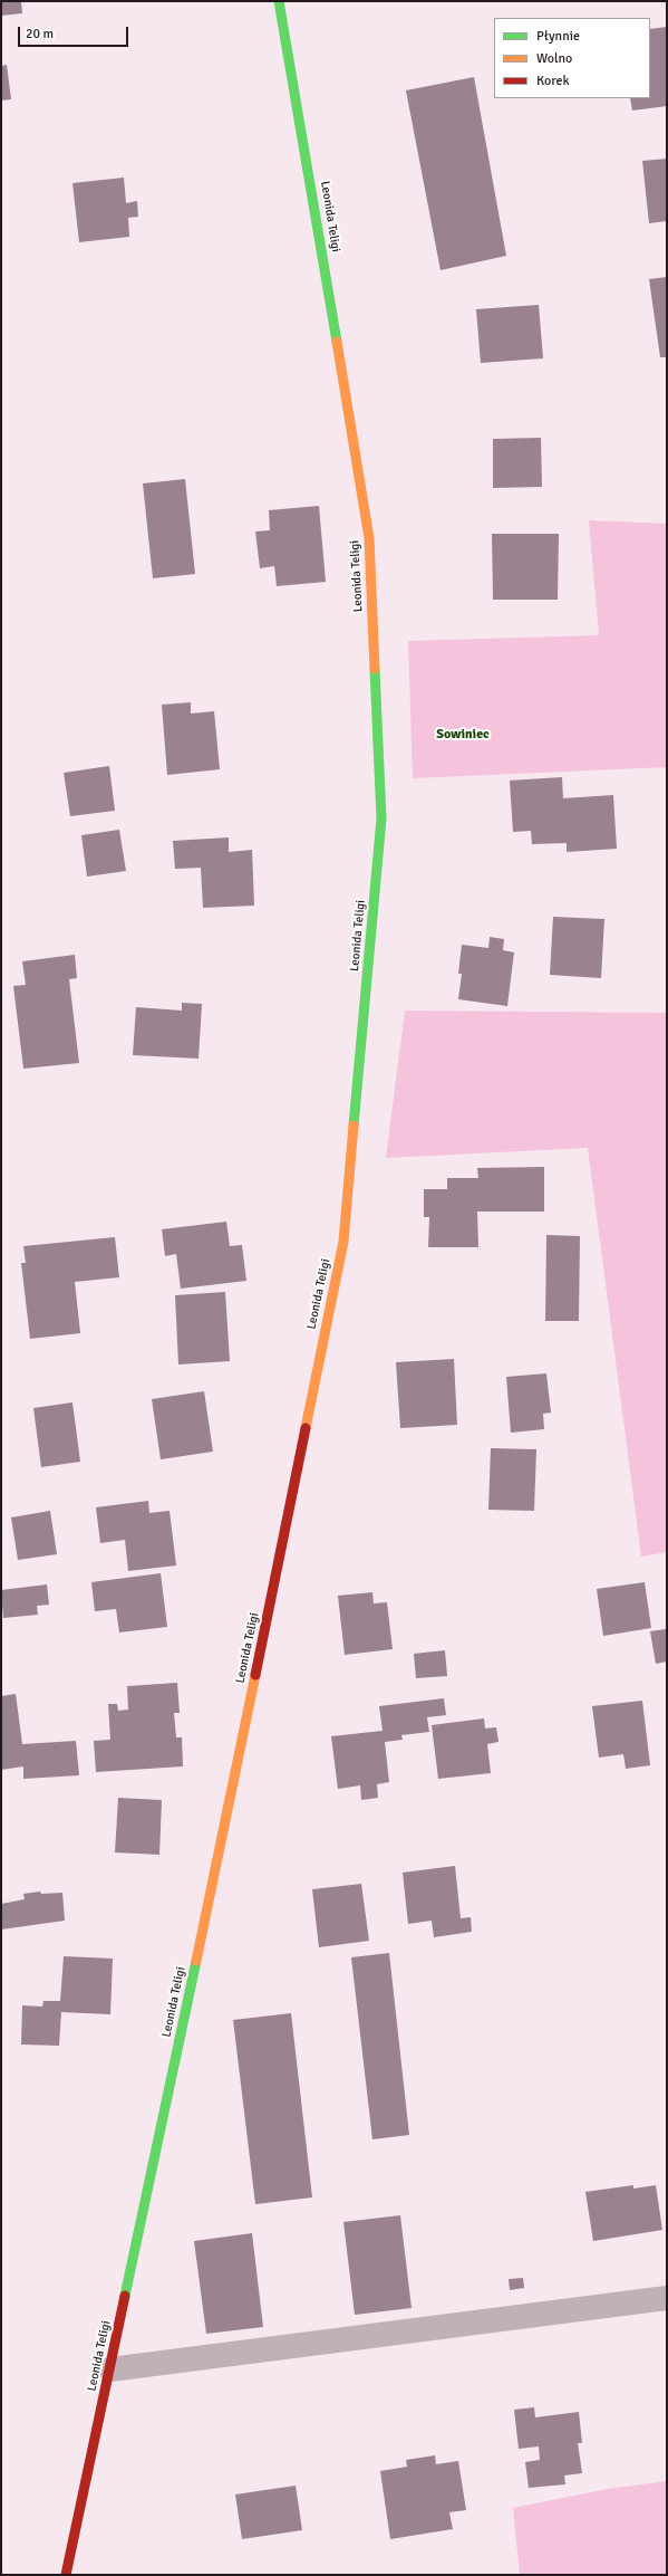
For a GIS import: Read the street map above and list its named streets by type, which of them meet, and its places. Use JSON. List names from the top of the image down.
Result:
{
  "streets": {
    "street": ["Leonida Teligi"]
  },
  "districts": ["Sowiniec"],
  "legend": ["Płynnie", "Wolno", "Korek"],
  "scale_bar": "20 m"
}
